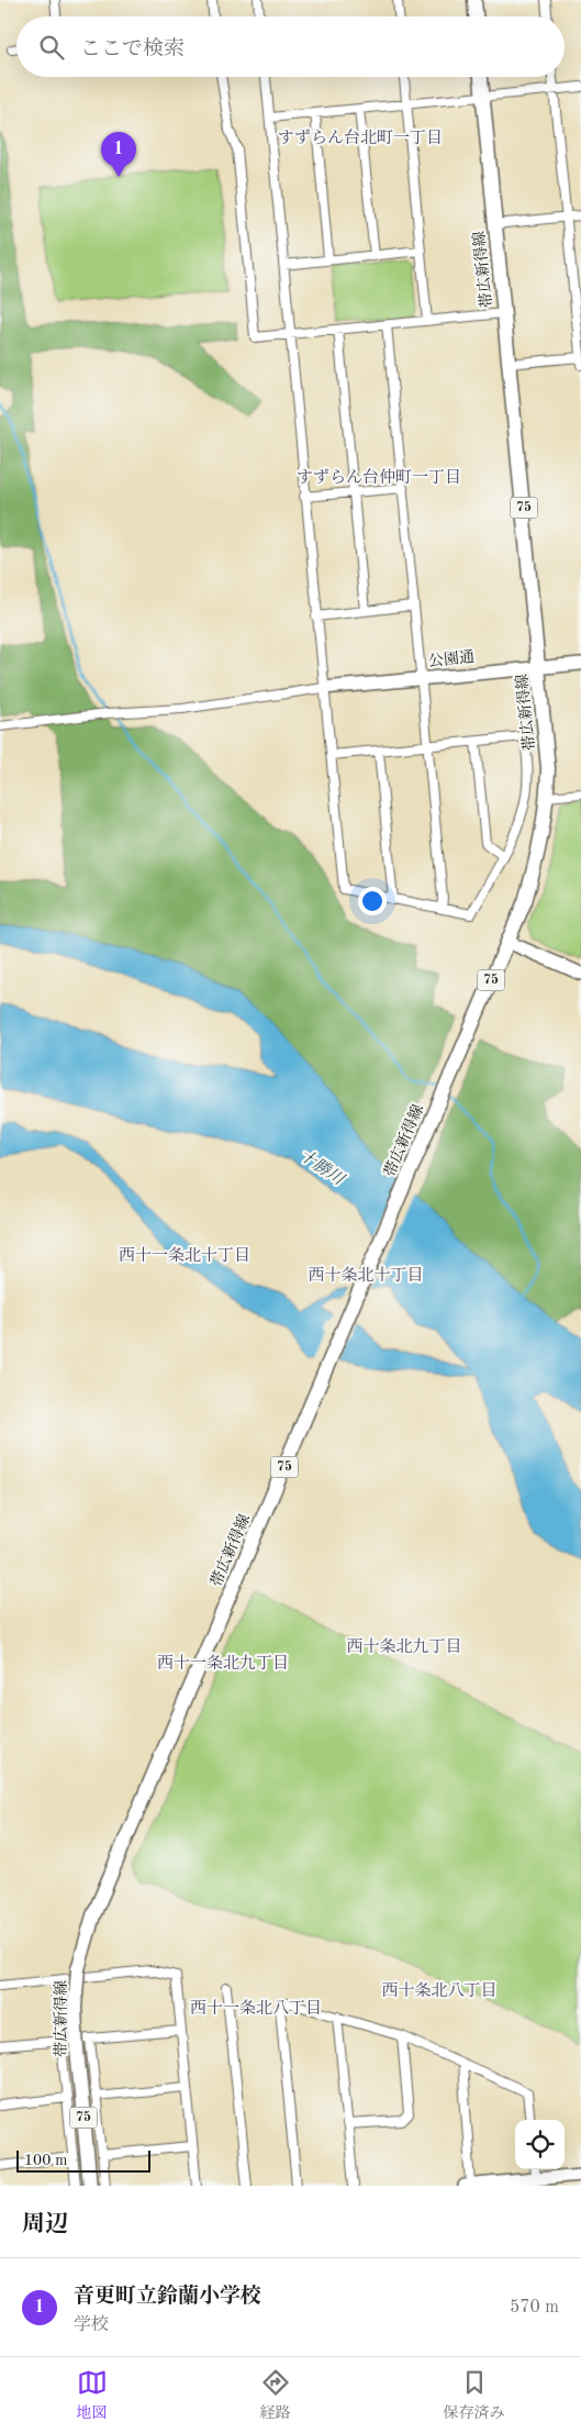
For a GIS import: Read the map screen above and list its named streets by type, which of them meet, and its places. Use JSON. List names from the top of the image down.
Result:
{
  "streets": {
    "main road": ["帯広新得線", "75"],
    "street": ["公園通"]
  },
  "crossings": [
    ["帯広新得線", "公園通"]
  ],
  "districts": [
    "すずらん台北町一丁目",
    "すずらん台仲町一丁目",
    "西十一条北十丁目",
    "西十条北十丁目",
    "西十条北九丁目",
    "西十一条北九丁目",
    "西十条北八丁目",
    "西十一条北八丁目"
  ],
  "water": ["十勝川"],
  "scale_bar": "100 m",
  "page": {
    "search": "ここで検索",
    "pins": "1",
    "scale": "100 m",
    "heading": "周辺",
    "list": [
      {
        "mark": "1",
        "name": "音更町立鈴蘭小学校",
        "note": "学校",
        "value": "570 m"
      }
    ],
    "nav": ["地図", "経路", "保存済み"]
  }
}
